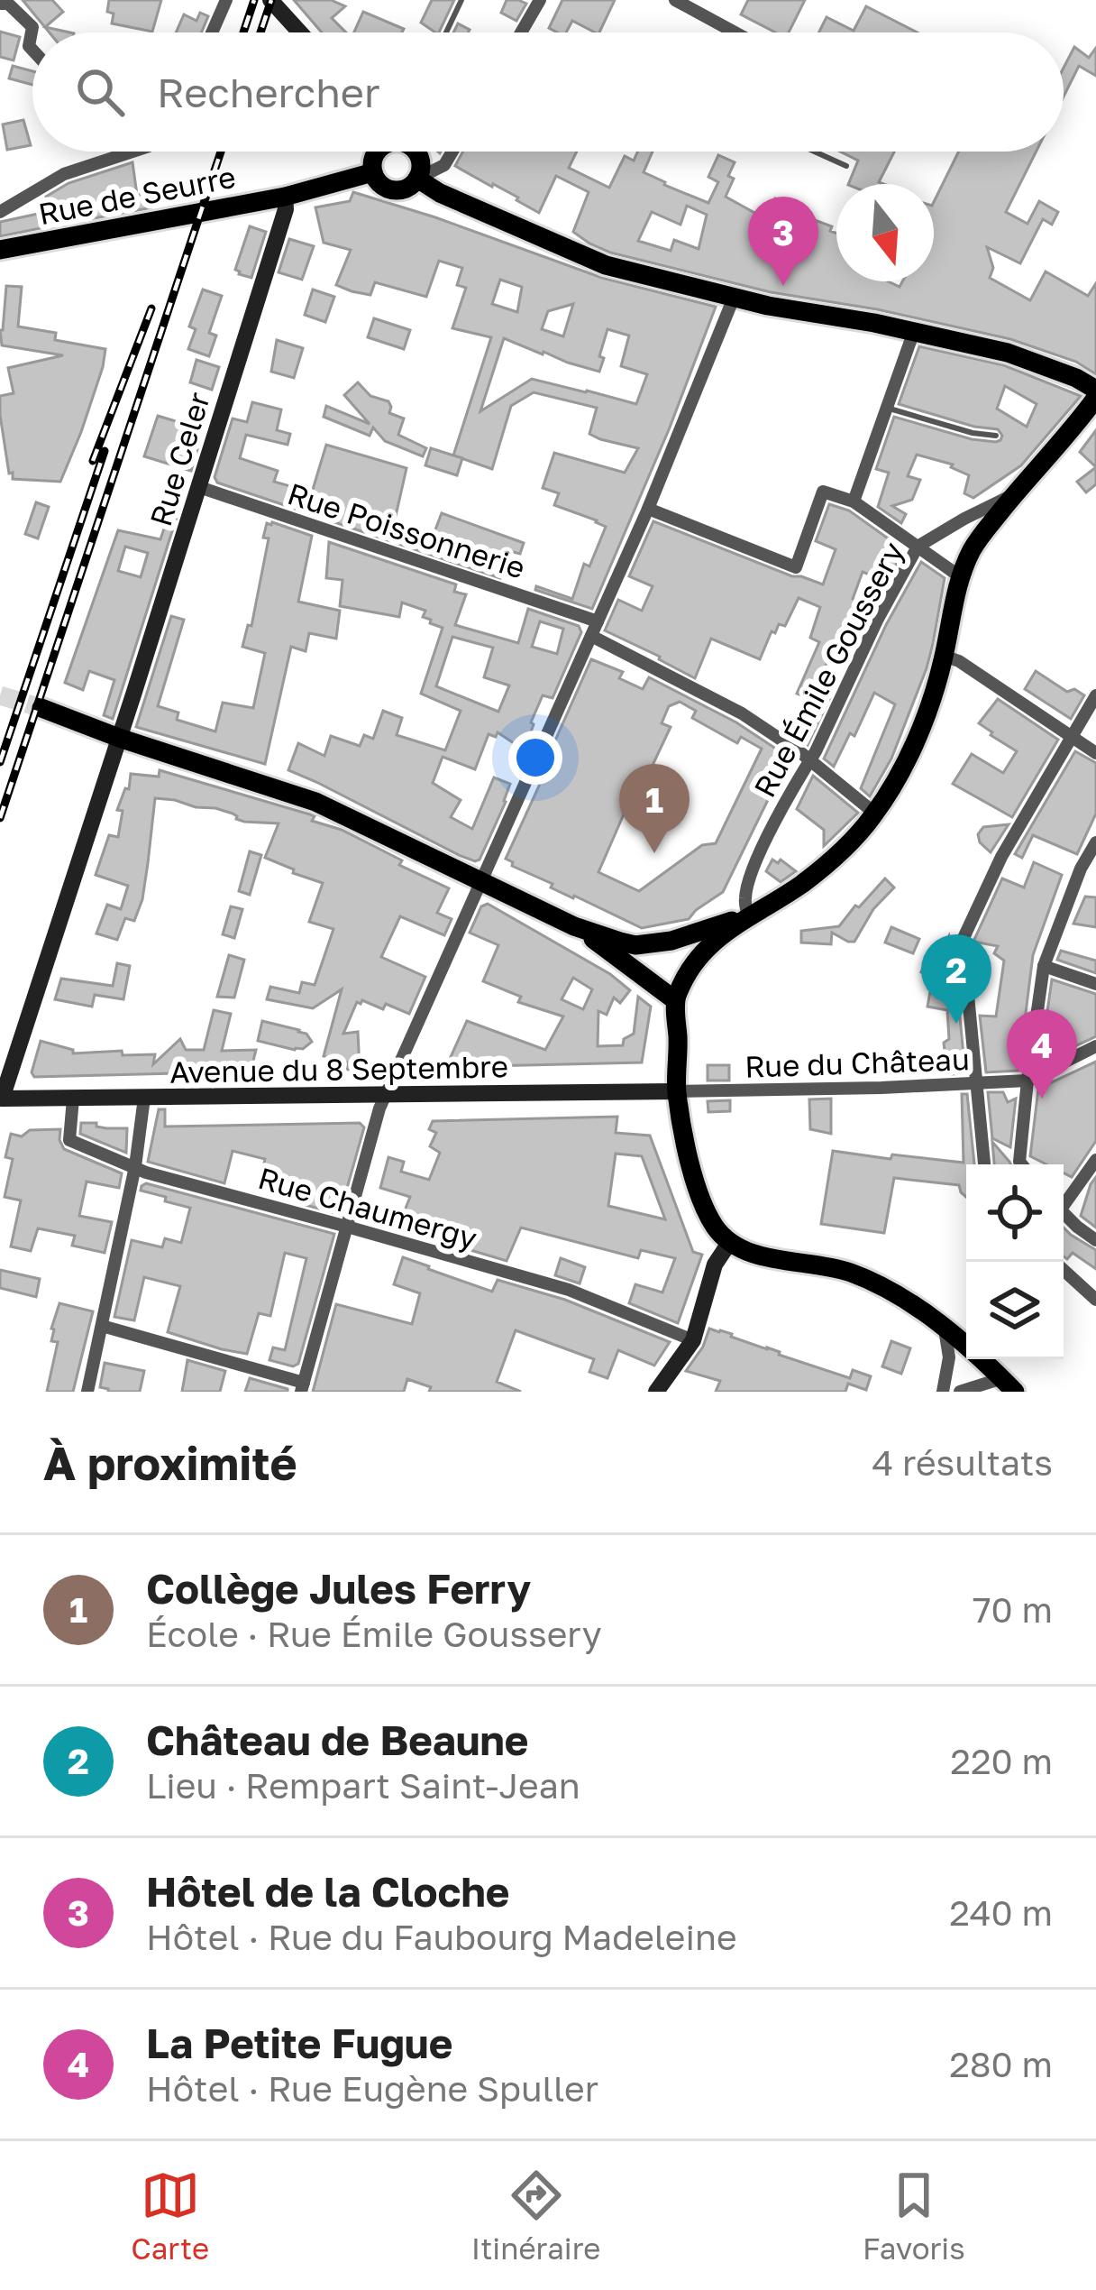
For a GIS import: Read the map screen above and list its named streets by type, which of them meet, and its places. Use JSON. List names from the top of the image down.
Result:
{
  "streets": {
    "main road": ["Rue de Seurre"],
    "street": [
      "Rue Celer",
      "Rue Poissonnerie",
      "Rue Émile Goussery",
      "Rue du Château",
      "Avenue du 8 Septembre",
      "Rue Chaumergy"
    ]
  },
  "crossings": [
    ["Rue de Seurre", "Rue Celer"],
    ["Rue Celer", "Rue Poissonnerie"],
    ["Rue Celer", "Avenue du 8 Septembre"],
    ["Rue du Château", "Avenue du 8 Septembre"],
    ["Avenue du 8 Septembre", "Rue Chaumergy"]
  ],
  "north": "bottom",
  "page": {
    "search": "Rechercher",
    "pins": [
      "3",
      "1",
      "2",
      "4"
    ],
    "heading": ["À proximité", "4 résultats"],
    "list": [
      {
        "mark": "1",
        "name": "Collège Jules Ferry",
        "note": "École · Rue Émile Goussery",
        "value": "70 m"
      },
      {
        "mark": "2",
        "name": "Château de Beaune",
        "note": "Lieu · Rempart Saint-Jean",
        "value": "220 m"
      },
      {
        "mark": "3",
        "name": "Hôtel de la Cloche",
        "note": "Hôtel · Rue du Faubourg Madeleine",
        "value": "240 m"
      },
      {
        "mark": "4",
        "name": "La Petite Fugue",
        "note": "Hôtel · Rue Eugène Spuller",
        "value": "280 m"
      }
    ],
    "nav": ["Carte", "Itinéraire", "Favoris"]
  }
}
